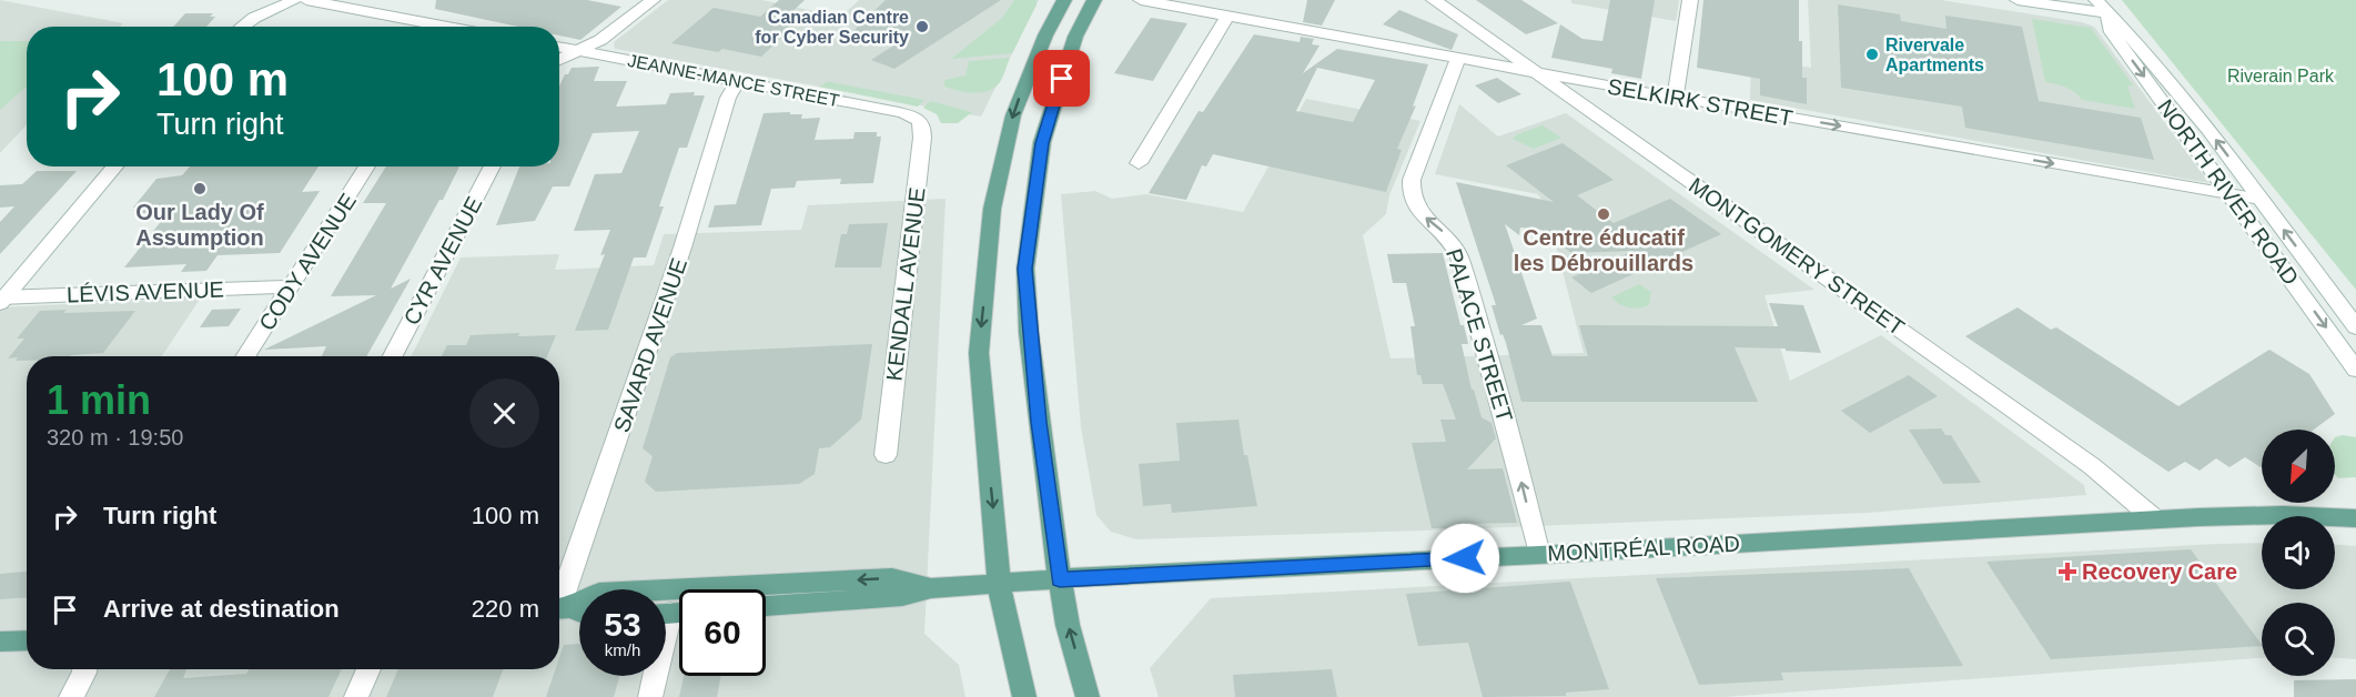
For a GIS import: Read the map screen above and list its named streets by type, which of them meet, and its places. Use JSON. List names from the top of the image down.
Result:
{
  "streets": {
    "main road": ["MONTRÉAL ROAD"],
    "street": [
      "JEANNE-MANCE STREET",
      "SELKIRK STREET",
      "NORTH RIVER ROAD",
      "MONTGOMERY STREET",
      "CYR AVENUE",
      "CODY AVENUE",
      "KENDALL AVENUE",
      "LÉVIS AVENUE",
      "PALACE STREET",
      "SAVARD AVENUE"
    ]
  },
  "crossings": [
    ["JEANNE-MANCE STREET", "KENDALL AVENUE"],
    ["JEANNE-MANCE STREET", "SAVARD AVENUE"],
    ["SELKIRK STREET", "NORTH RIVER ROAD"],
    ["SELKIRK STREET", "MONTGOMERY STREET"],
    ["SELKIRK STREET", "PALACE STREET"],
    ["MONTGOMERY STREET", "MONTRÉAL ROAD"],
    ["CODY AVENUE", "LÉVIS AVENUE"],
    ["PALACE STREET", "MONTRÉAL ROAD"],
    ["SAVARD AVENUE", "MONTRÉAL ROAD"]
  ],
  "one_way": ["SELKIRK STREET", "PALACE STREET"],
  "parks": ["Riverain Park"],
  "places": {
    "other": [
      "Canadian Centre for Cyber Security",
      "Rivervale Apartments",
      "Our Lady Of Assumption",
      "Centre éducatif les Débrouillards"
    ],
    "health": ["Recovery Care"]
  },
  "north": "bottom left",
  "page": {
    "turn": ["100 m", "Turn right"],
    "heading": ["1 min", "320 m · 19:50"],
    "list": [
      {
        "name": "Turn right",
        "value": "100 m"
      },
      {
        "name": "Arrive at destination",
        "value": "220 m"
      }
    ],
    "speed": "53 km/h",
    "limit": "60"
  }
}
